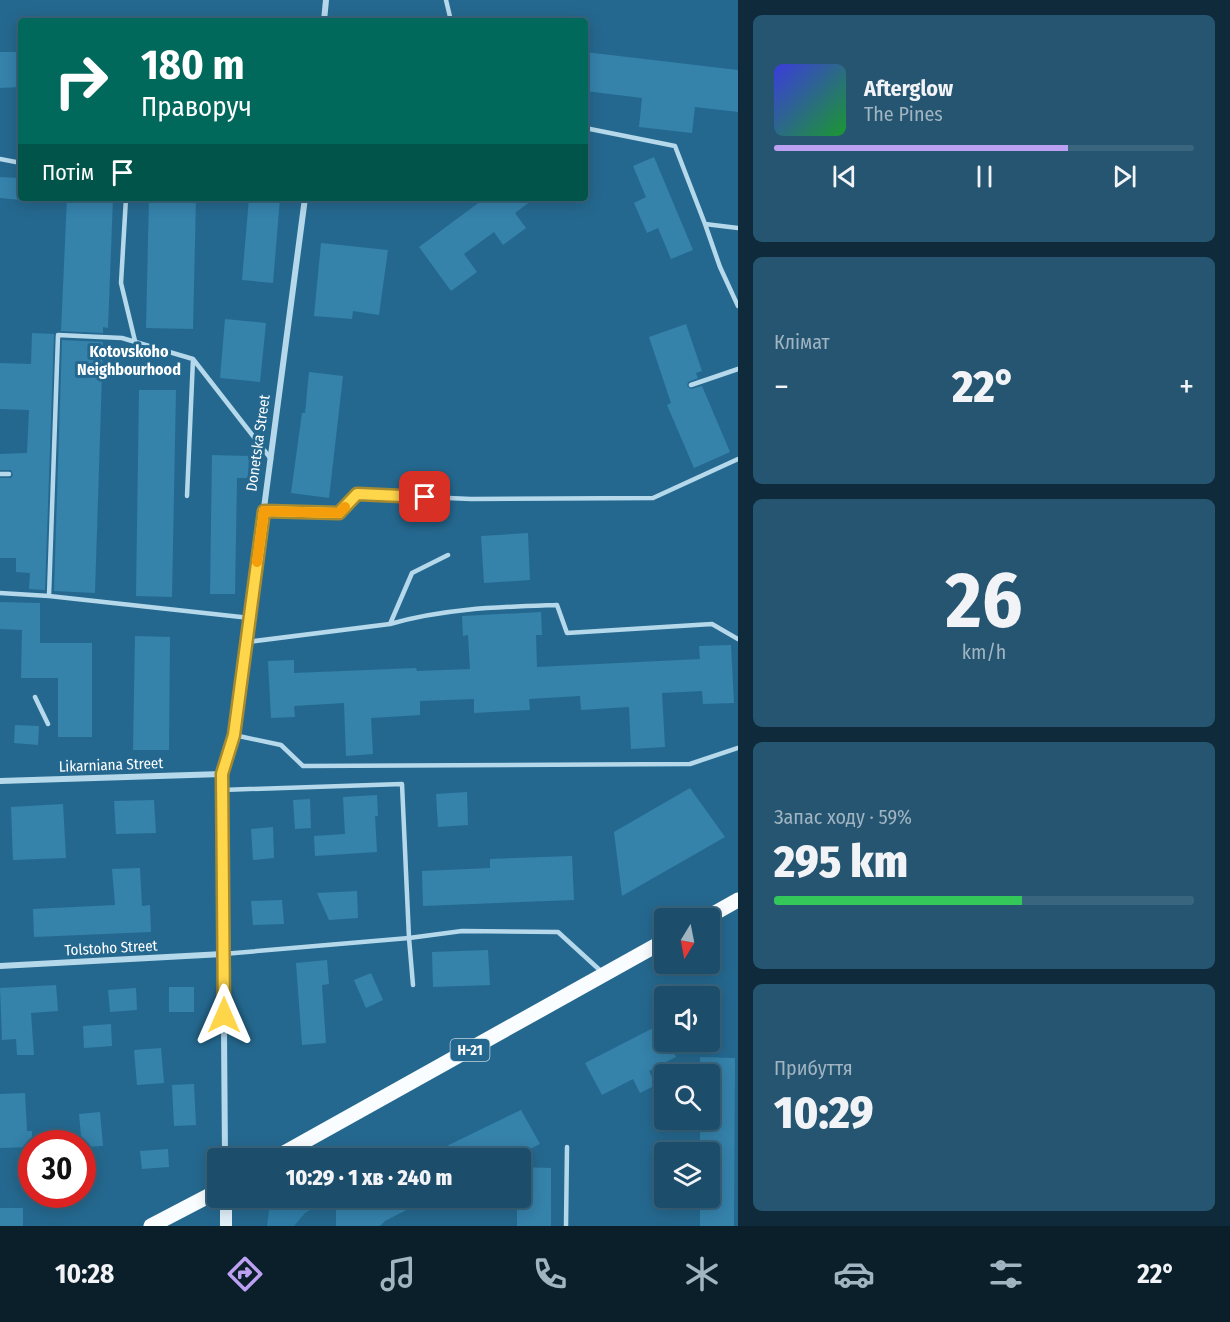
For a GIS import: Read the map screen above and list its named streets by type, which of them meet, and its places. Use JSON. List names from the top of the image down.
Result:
{
  "streets": {
    "main road": ["Н-21"],
    "street": ["Donetska Street", "Likarniana Street", "Tolstoho Street"]
  },
  "crossings": [
    ["Donetska Street", "Likarniana Street"],
    ["Donetska Street", "Tolstoho Street"]
  ],
  "districts": ["Kotovskoho Neighbourhood"],
  "north": "bottom",
  "page": {
    "turn": ["180 m", "Праворуч"],
    "song": ["Afterglow", "The Pines"],
    "then": "Потім",
    "tile": [
      "Клімат",
      ["26", "km/h"],
      ["Запас ходу · 59%", "295 km"],
      ["Прибуття", "10:29"]
    ],
    "heat": ["−", "22°", "+"],
    "limit": "30",
    "trip": "10:29 · 1 хв · 240 m",
    "tabs": ["10:28", "22°"]
  }
}
